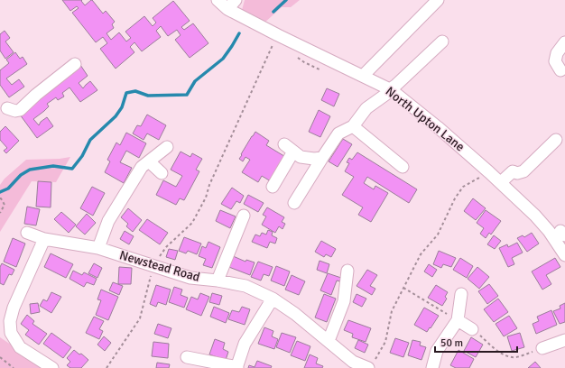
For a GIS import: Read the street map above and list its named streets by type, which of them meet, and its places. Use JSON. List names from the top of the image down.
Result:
{
  "streets": {
    "street": ["North Upton Lane", "Newstead Road"]
  },
  "scale_bar": "50 m"
}
